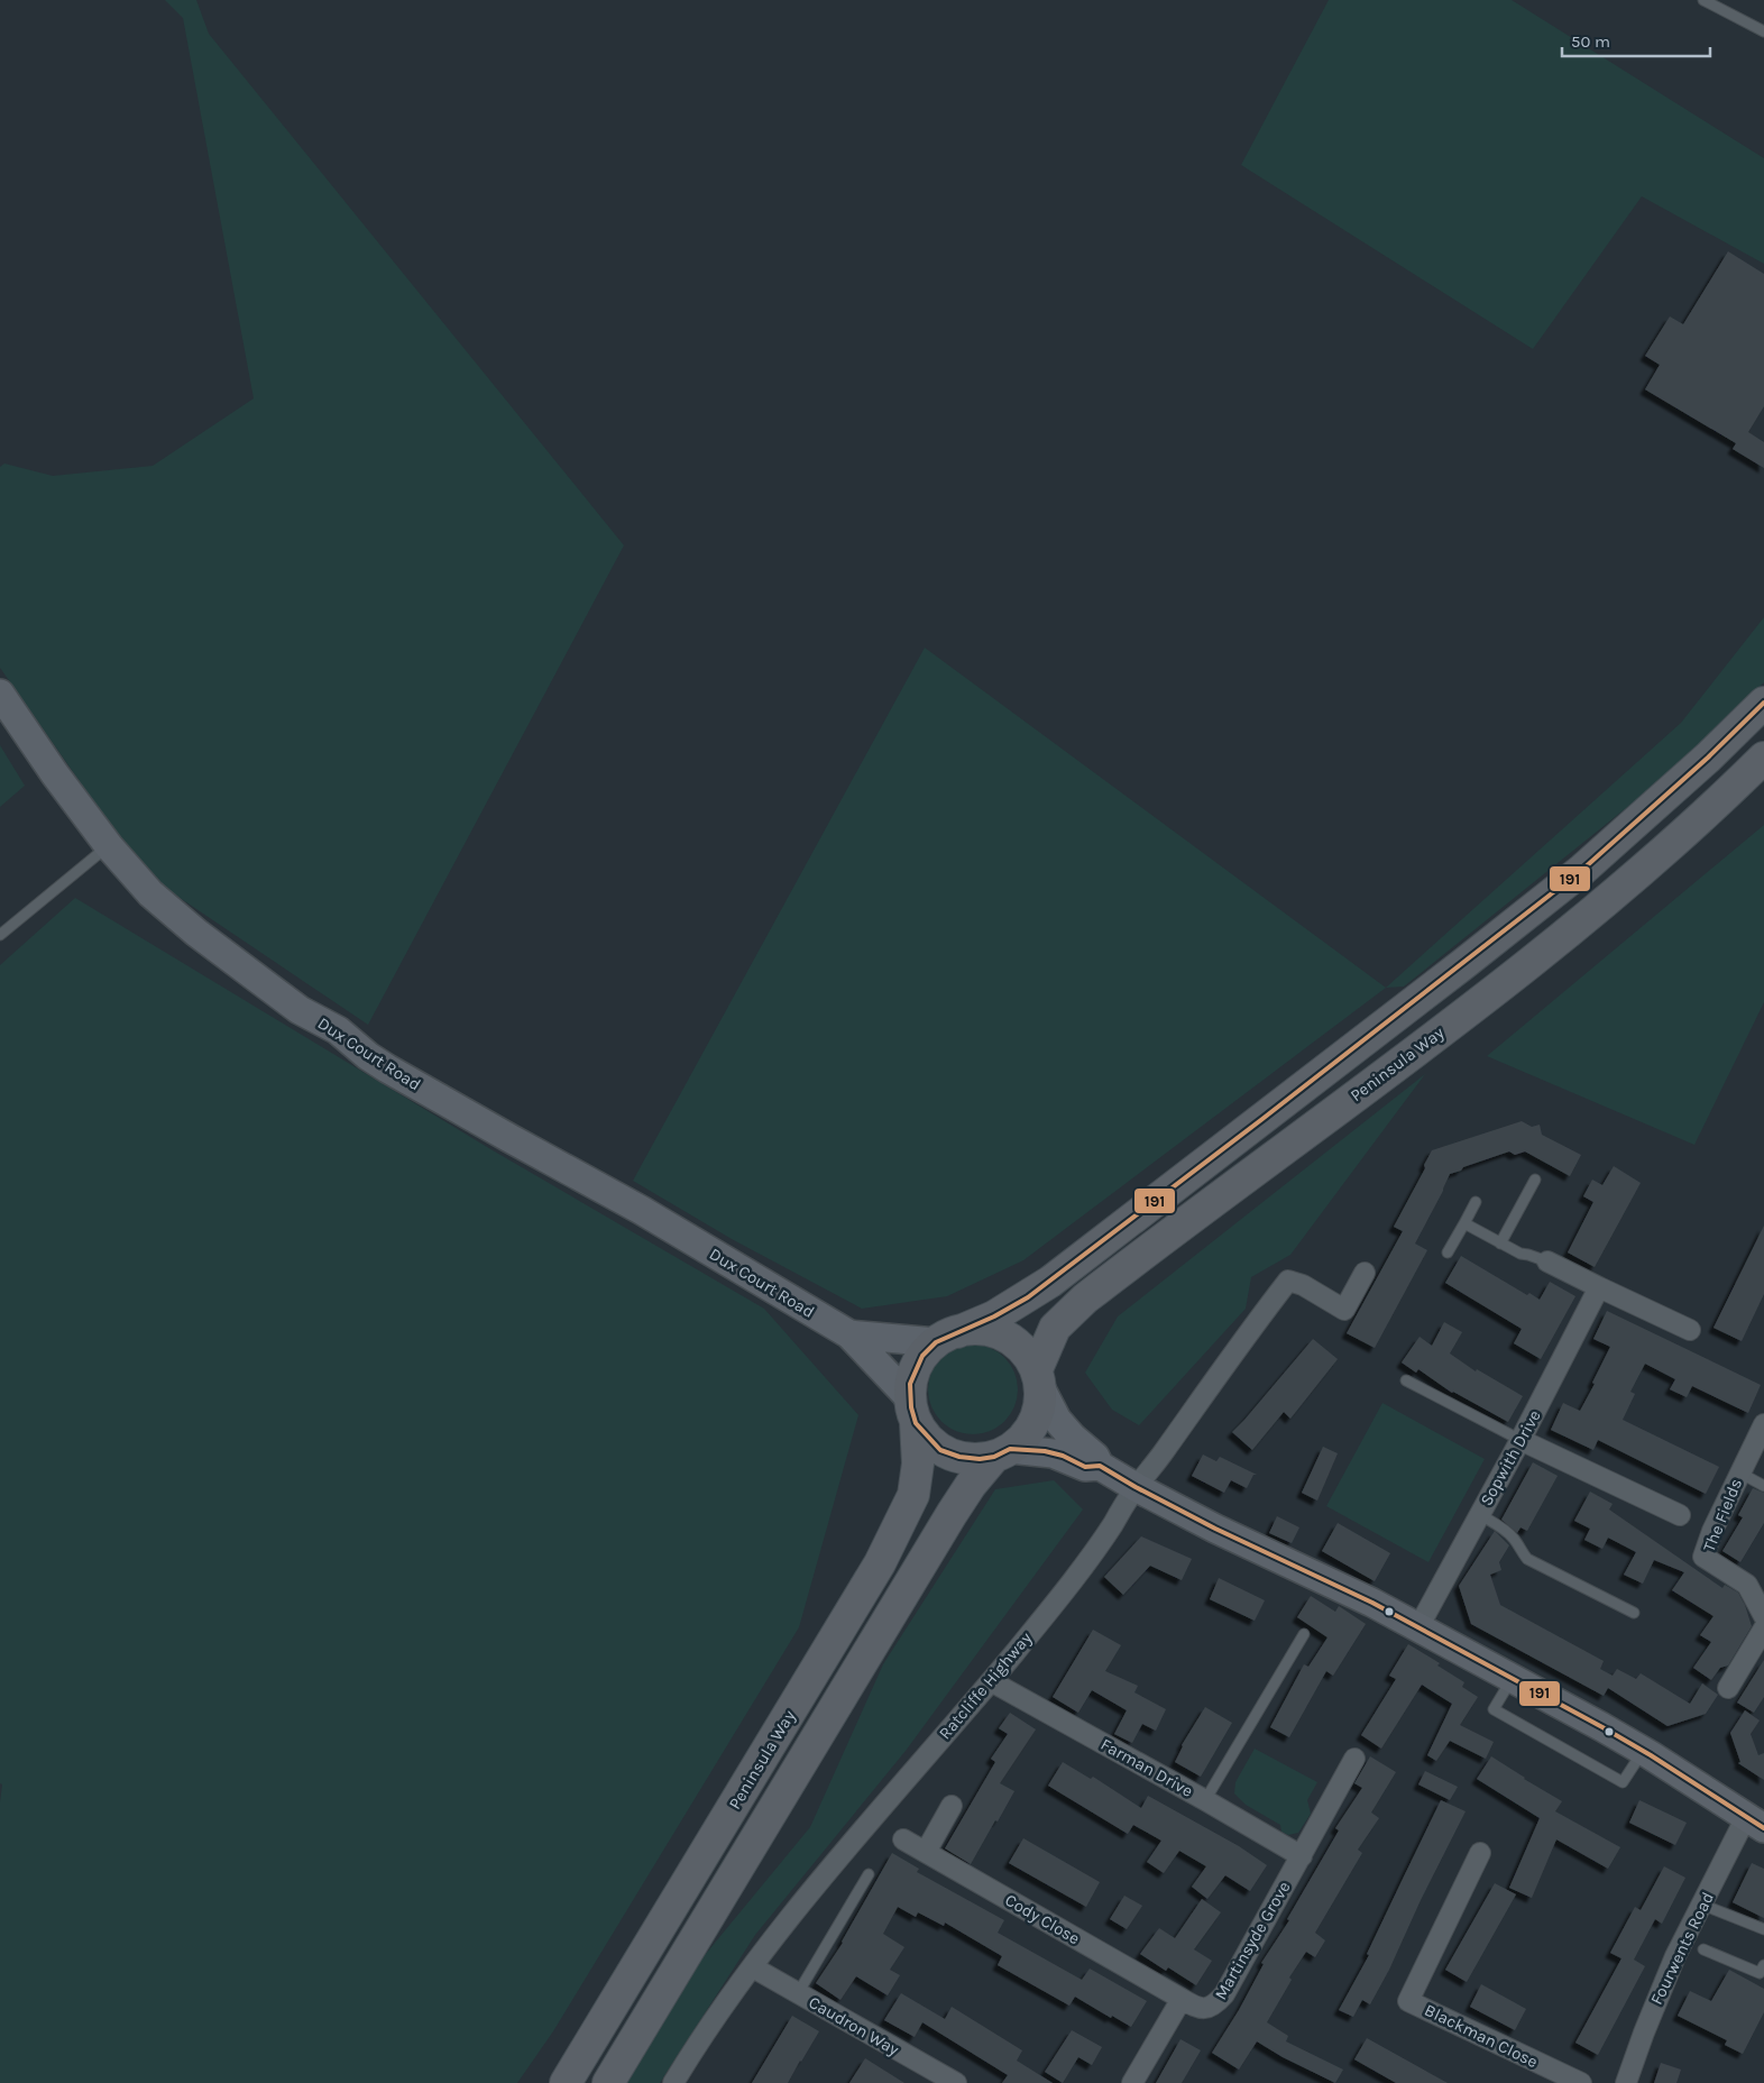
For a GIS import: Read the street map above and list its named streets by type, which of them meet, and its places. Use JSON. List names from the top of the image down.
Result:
{
  "streets": {
    "main road": ["Peninsula Way"],
    "street": [
      "Dux Court Road",
      "Sopwith Drive",
      "The Fields",
      "Ratcliffe Highway",
      "Farman Drive",
      "Cody Close",
      "Martinsyde Grove",
      "Fourwents Road",
      "Caudron Way",
      "Blackman Close"
    ]
  },
  "crossings": [
    ["Dux Court Road", "Peninsula Way"],
    ["Ratcliffe Highway", "Farman Drive"],
    ["Ratcliffe Highway", "Caudron Way"],
    ["Farman Drive", "Martinsyde Grove"],
    ["Cody Close", "Martinsyde Grove"]
  ],
  "lines": ["transit line 191"],
  "scale_bar": "50 m"
}
